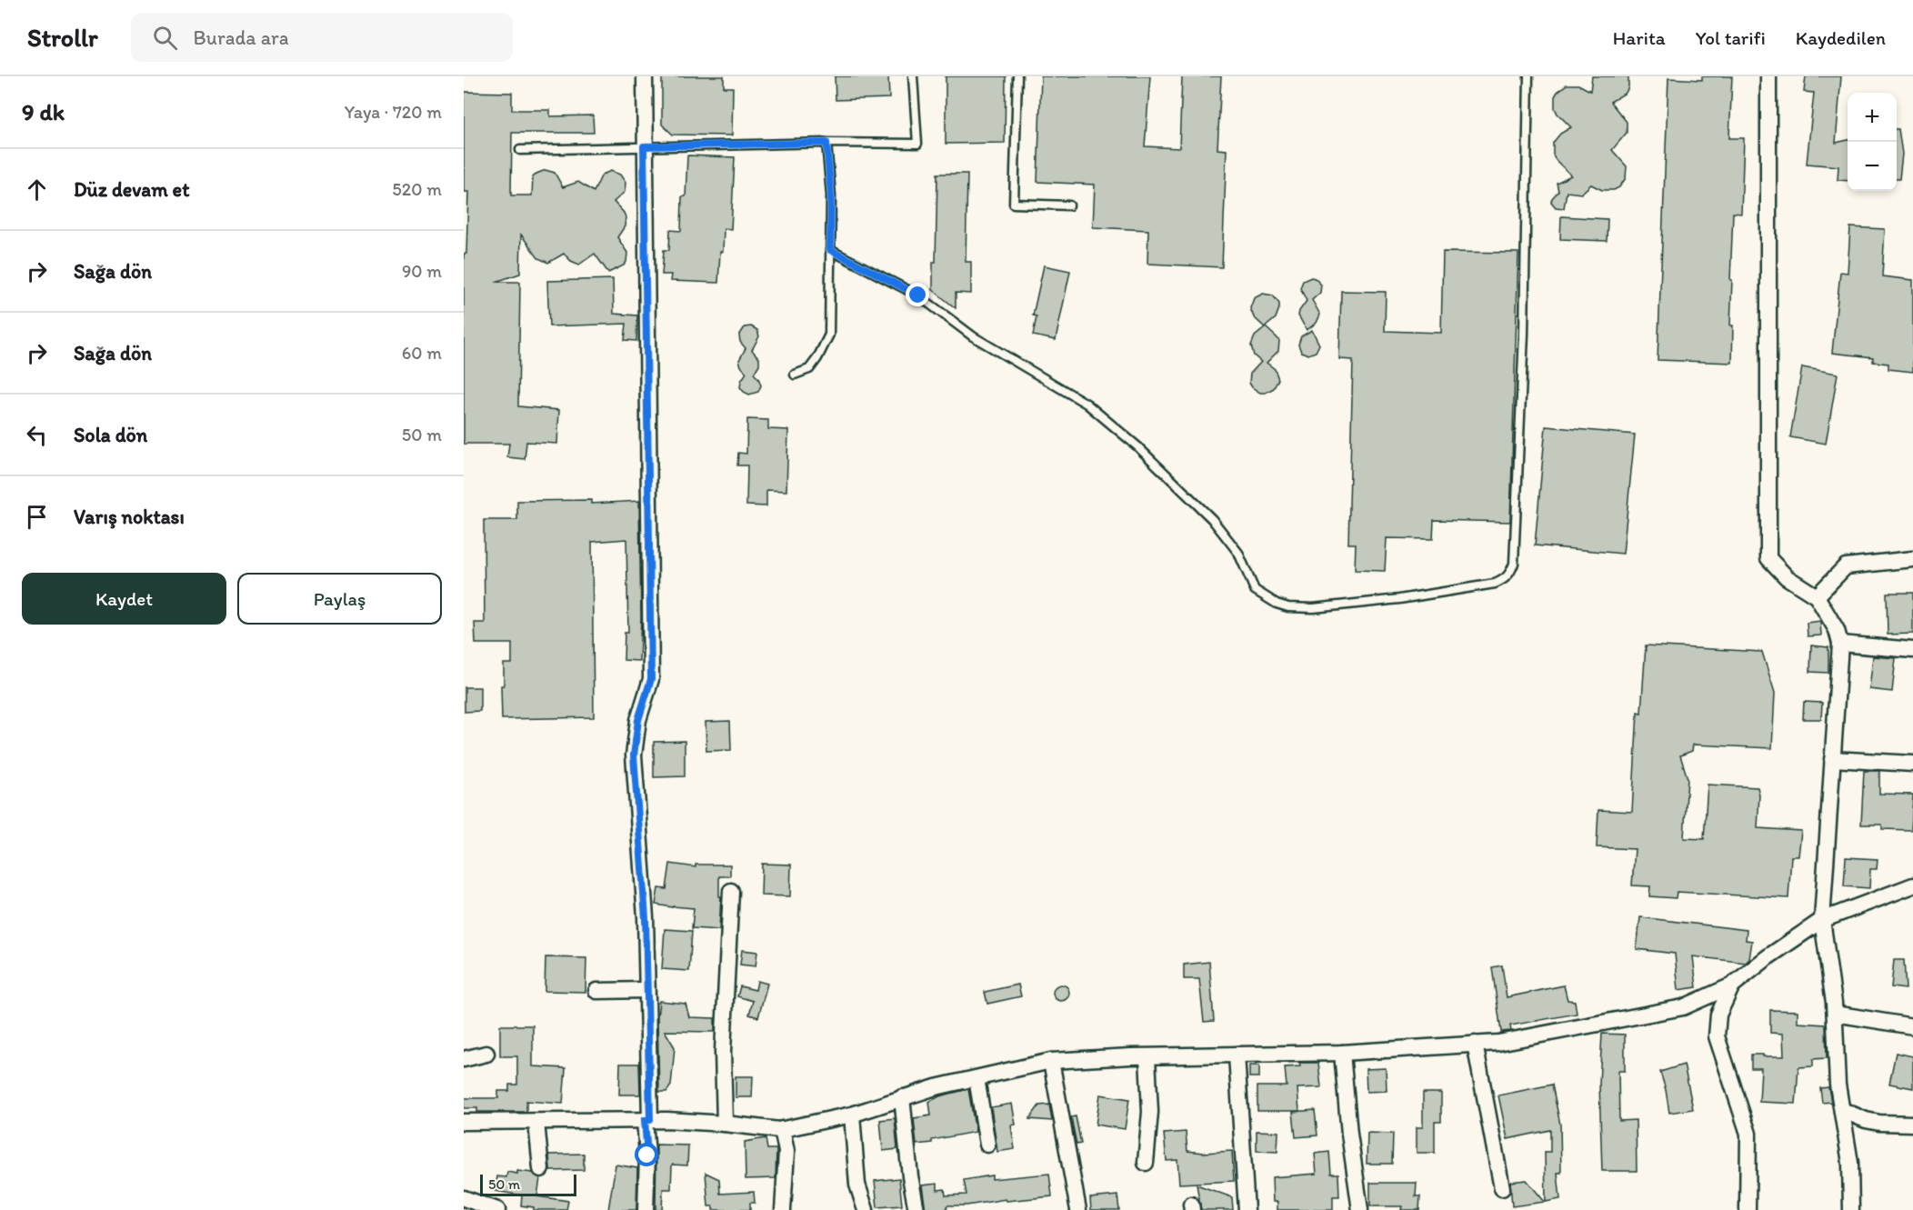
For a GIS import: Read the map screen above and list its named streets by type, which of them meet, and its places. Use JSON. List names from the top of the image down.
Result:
{
  "scale_bar": "50 m",
  "page": {
    "header": "Strollr",
    "search": "Burada ara",
    "nav": ["Harita", "Yol tarifi", "Kaydedilen"],
    "heading": ["9 dk", "Yaya · 720 m"],
    "map_buttons": ["+", "−"],
    "list": [
      ["Düz devam et", "520 m"],
      ["Sağa dön", "90 m"],
      ["Sağa dön", "60 m"],
      ["Sola dön", "50 m"],
      "Varış noktası"
    ],
    "buttons": ["Kaydet", "Paylaş"],
    "scale": "50 m"
  }
}
